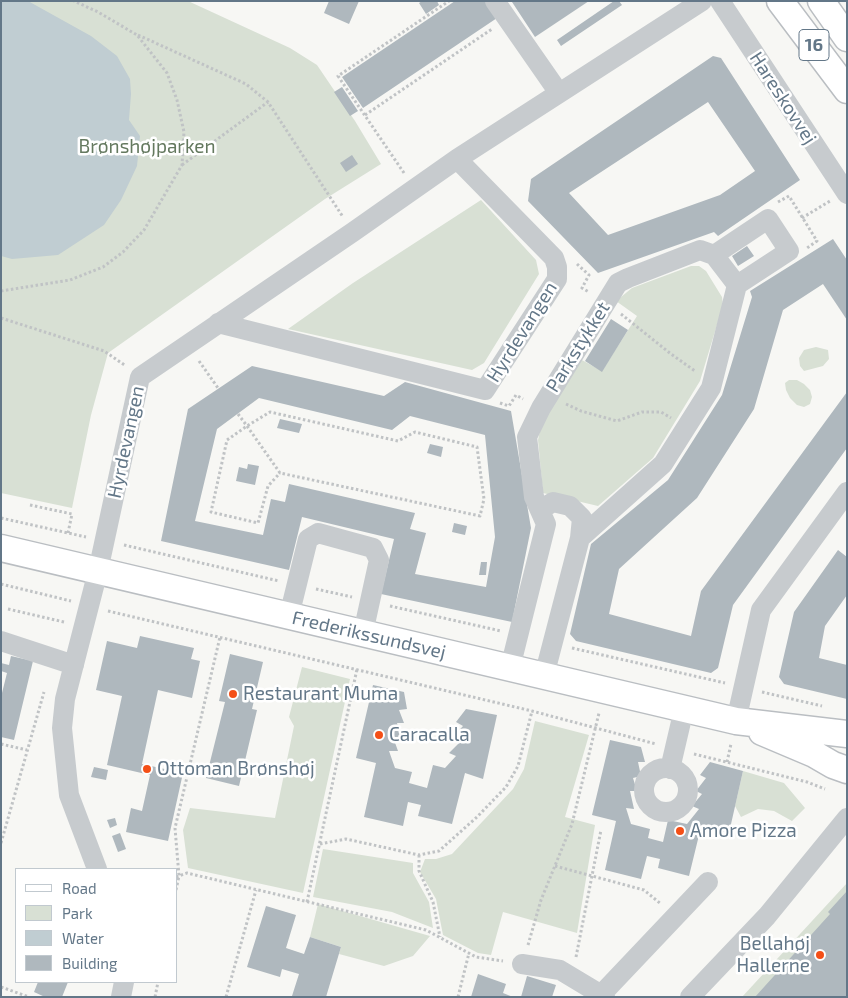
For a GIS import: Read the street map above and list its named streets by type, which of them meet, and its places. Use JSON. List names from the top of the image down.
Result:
{
  "streets": {
    "main road": ["16", "Frederikssundsvej"],
    "street": ["Hareskovvej", "Hyrdevangen", "Parkstykket"]
  },
  "crossings": [
    ["Hyrdevangen", "Frederikssundsvej"],
    ["Parkstykket", "Frederikssundsvej"]
  ],
  "parks": ["Brønshøjparken"],
  "places": [
    "Restaurant Muma",
    "Caracalla",
    "Ottoman Brønshøj",
    "Amore Pizza",
    "Bellahøj Hallerne"
  ],
  "legend": [
    "Road",
    "Park",
    "Water",
    "Building"
  ]
}
